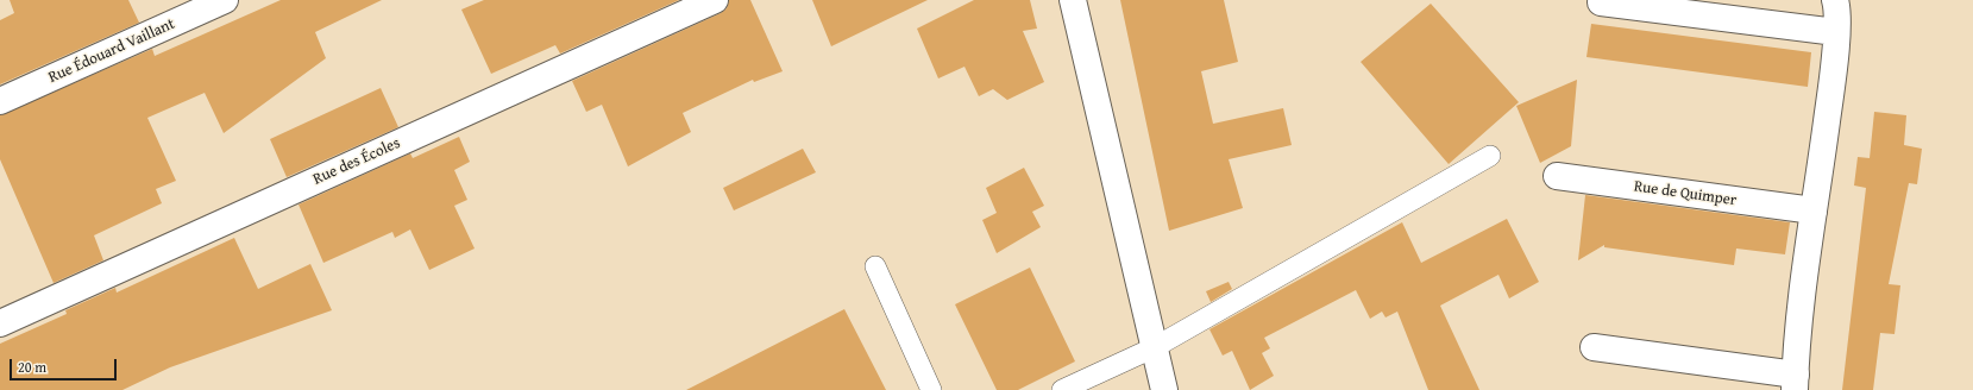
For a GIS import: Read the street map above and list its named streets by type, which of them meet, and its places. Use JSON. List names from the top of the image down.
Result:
{
  "streets": {
    "street": ["Rue Édouard Vaillant", "Rue des Écoles", "Rue de Quimper"]
  },
  "scale_bar": "20 m"
}
